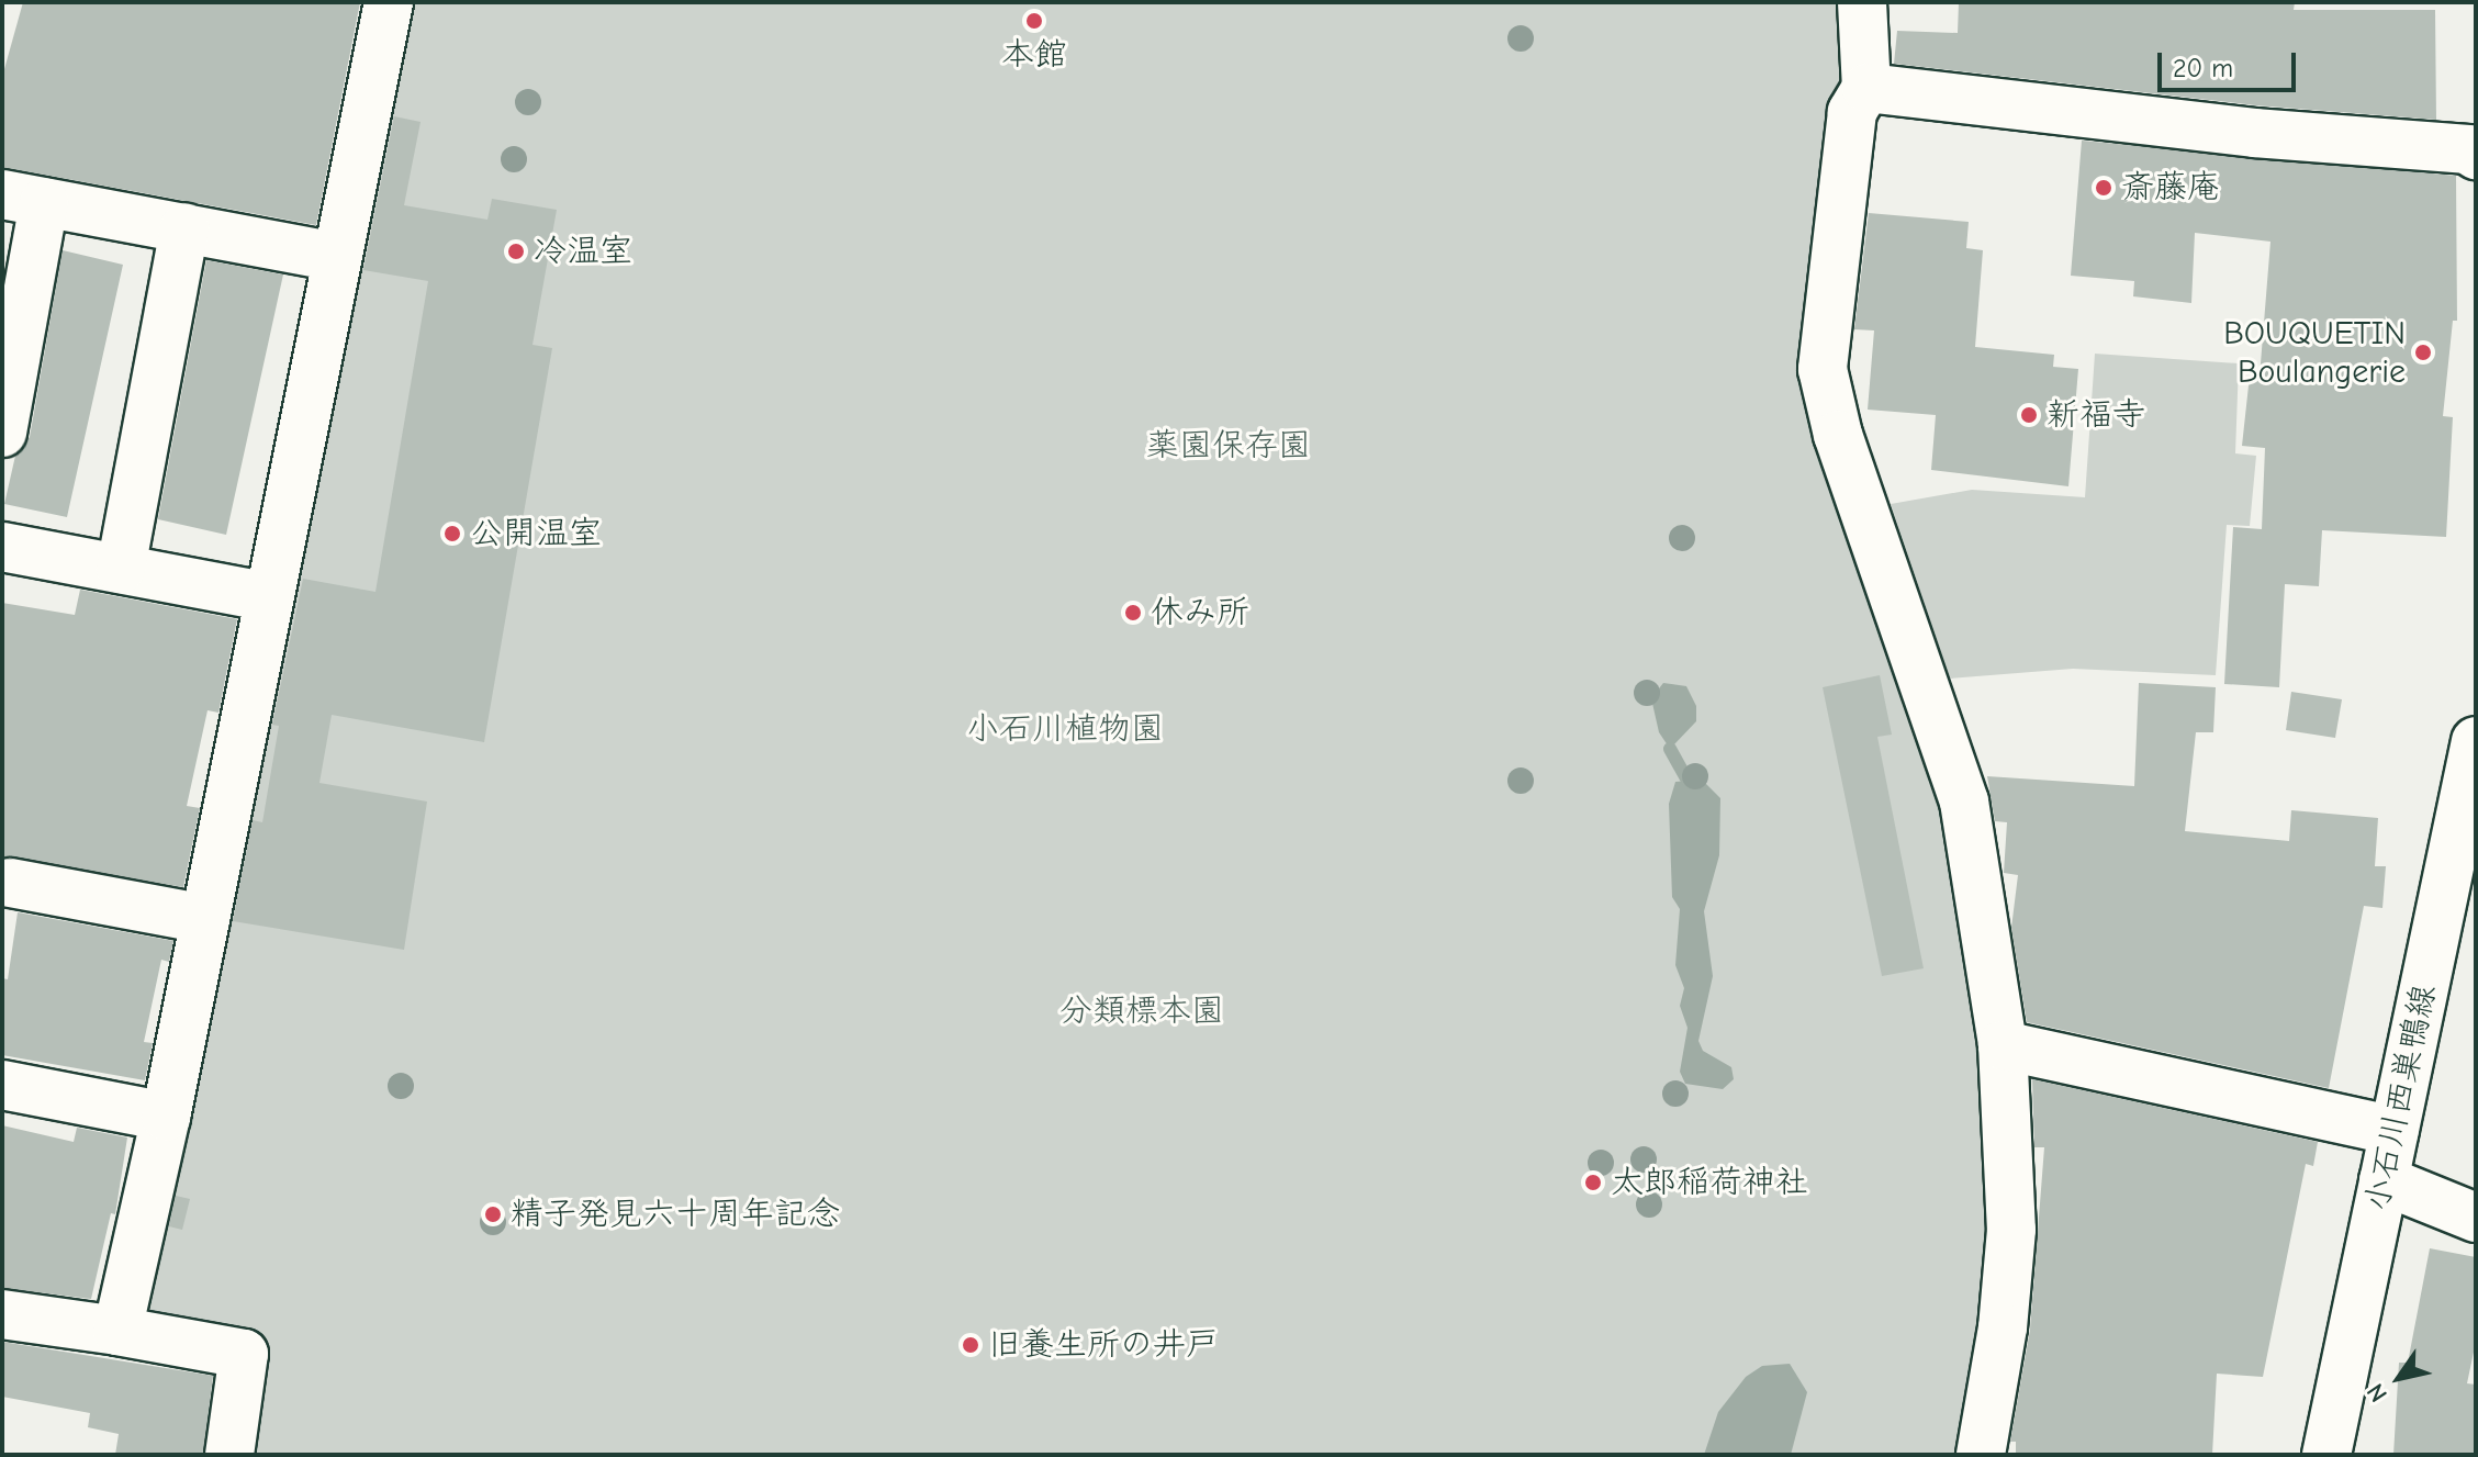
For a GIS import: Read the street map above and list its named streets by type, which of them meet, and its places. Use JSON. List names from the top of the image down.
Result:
{
  "streets": {
    "street": ["小石川西巣鴨線"]
  },
  "parks": ["薬園保存園", "小石川植物園", "分類標本園"],
  "places": [
    "本館",
    "斎藤庵",
    "冷温室",
    "BOUQUETIN Boulangerie",
    "新福寺",
    "公開温室",
    "休み所",
    "太郎稲荷神社",
    "精子発見六十周年記念",
    "旧養生所の井戸"
  ],
  "scale_bar": "20 m",
  "north": "bottom left"
}
